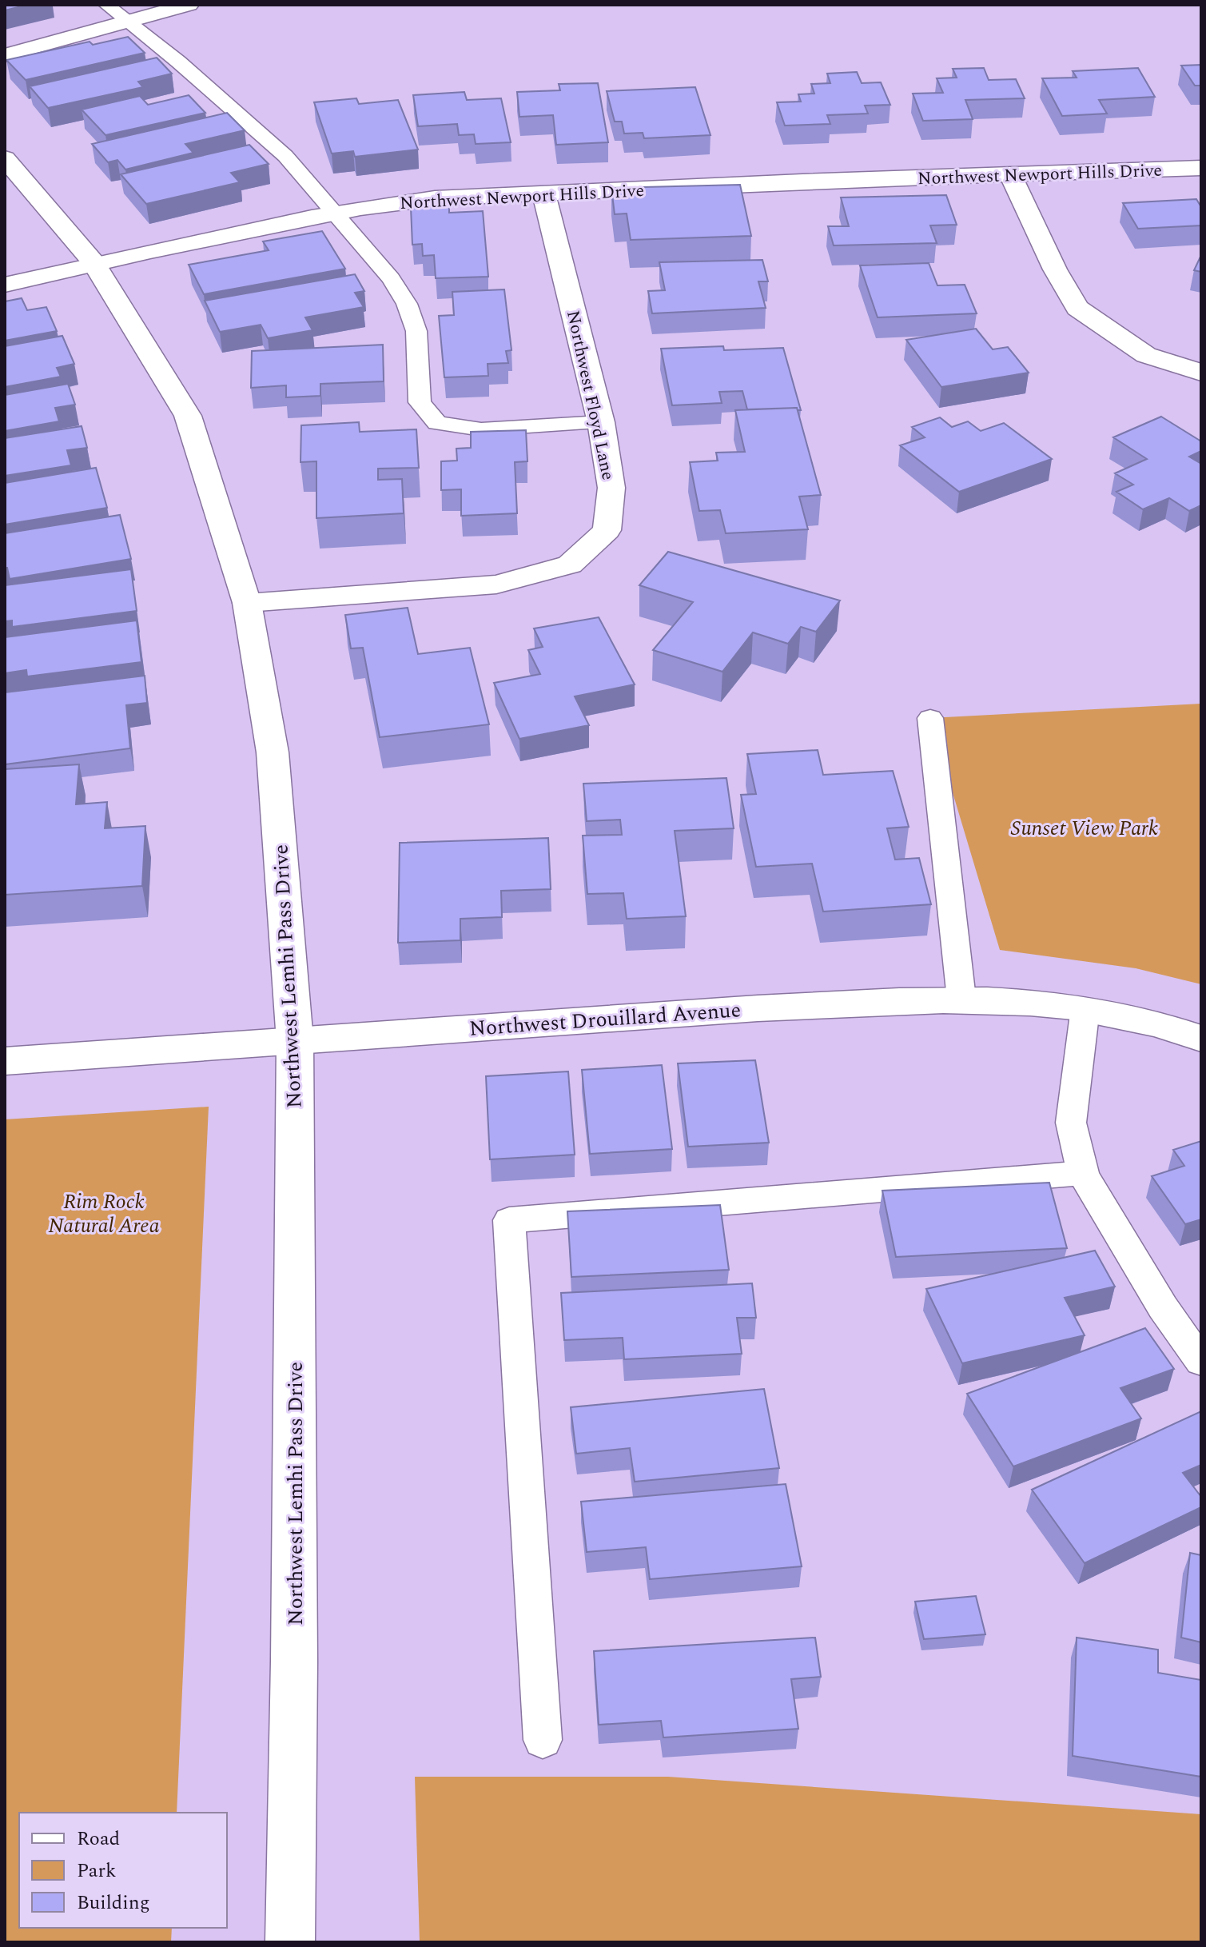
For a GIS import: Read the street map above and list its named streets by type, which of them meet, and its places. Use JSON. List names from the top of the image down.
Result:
{
  "streets": {
    "street": [
      "Northwest Newport Hills Drive",
      "Northwest Floyd Lane",
      "Northwest Lemhi Pass Drive",
      "Northwest Drouillard Avenue"
    ]
  },
  "crossings": [
    ["Northwest Newport Hills Drive", "Northwest Floyd Lane"],
    ["Northwest Newport Hills Drive", "Northwest Lemhi Pass Drive"],
    ["Northwest Floyd Lane", "Northwest Lemhi Pass Drive"],
    ["Northwest Lemhi Pass Drive", "Northwest Drouillard Avenue"]
  ],
  "parks": ["Sunset View Park", "Rim Rock Natural Area"],
  "legend": ["Road", "Park", "Building"]
}
